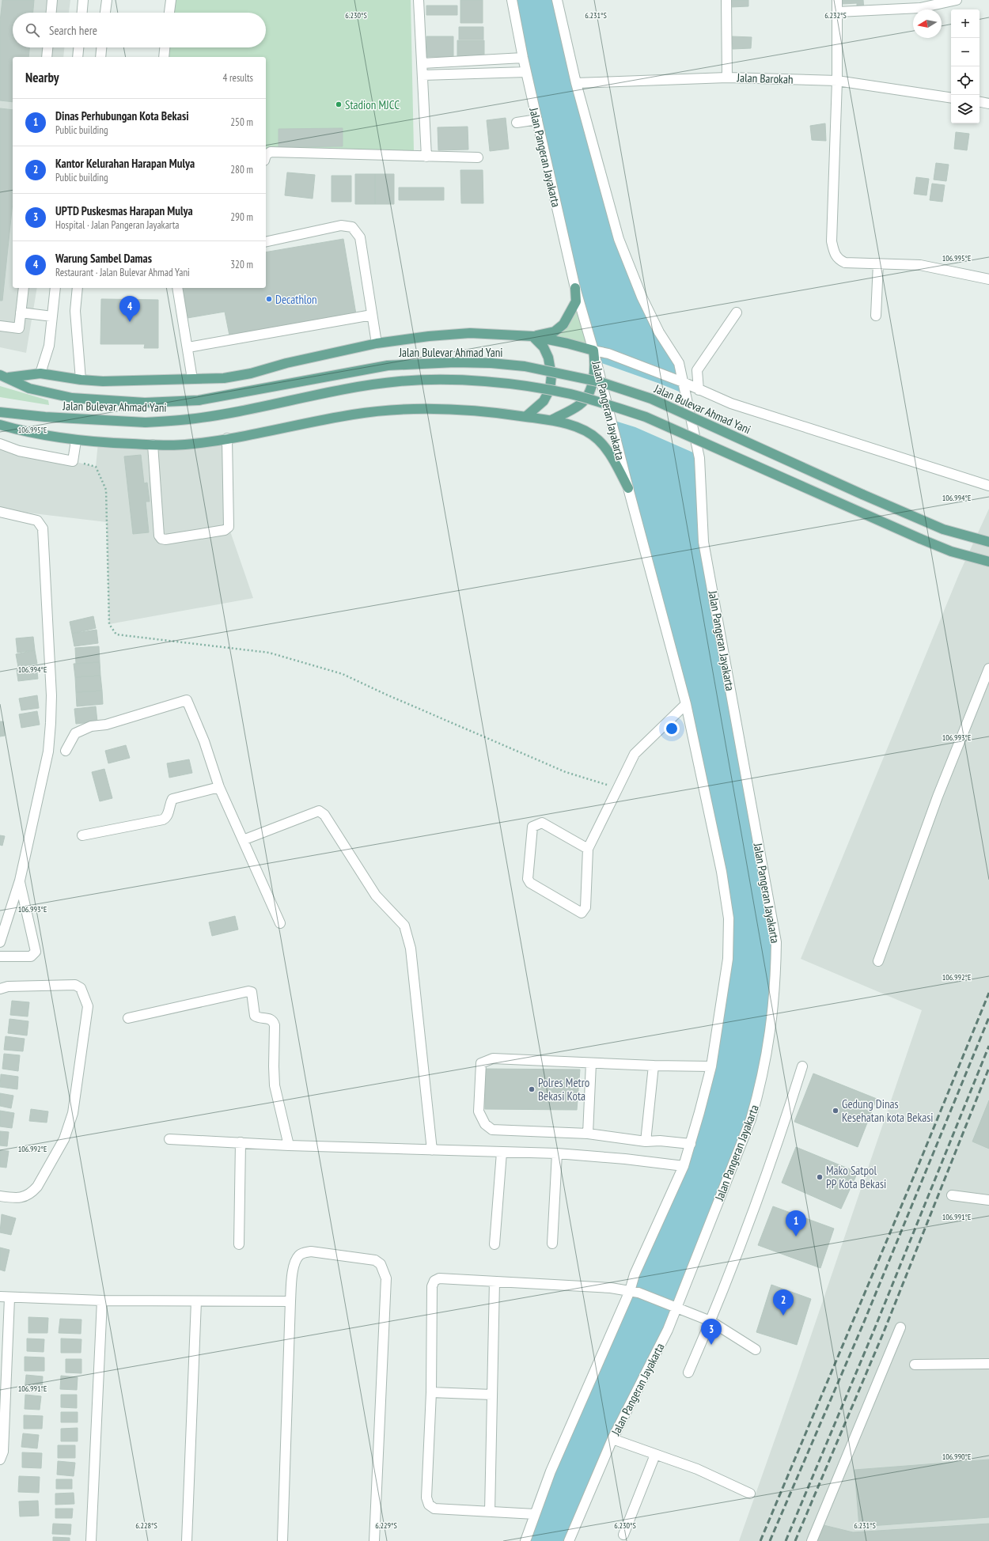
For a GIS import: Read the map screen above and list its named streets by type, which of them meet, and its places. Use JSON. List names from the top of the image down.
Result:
{
  "streets": {
    "main road": ["Jalan Bulevar Ahmad Yani"],
    "street": ["Jalan Barokah", "Jalan Pangeran Jayakarta"]
  },
  "places": [
    "Stadion MJCC",
    "Decathlon",
    "Polres Metro Bekasi Kota",
    "Gedung Dinas Kesehatan kota Bekasi",
    "Mako Satpol PP Kota Bekasi"
  ],
  "north": "left",
  "page": {
    "map_buttons": ["+", "−"],
    "search": "Search here",
    "heading": ["Nearby", "4 results"],
    "list": [
      {
        "mark": "1",
        "name": "Dinas Perhubungan Kota Bekasi",
        "note": "Public building",
        "value": "250 m"
      },
      {
        "mark": "2",
        "name": "Kantor Kelurahan Harapan Mulya",
        "note": "Public building",
        "value": "280 m"
      },
      {
        "mark": "3",
        "name": "UPTD Puskesmas Harapan Mulya",
        "note": "Hospital · Jalan Pangeran Jayakarta",
        "value": "290 m"
      },
      {
        "mark": "4",
        "name": "Warung Sambel Damas",
        "note": "Restaurant · Jalan Bulevar Ahmad Yani",
        "value": "320 m"
      }
    ],
    "pins": [
      "4",
      "1",
      "2",
      "3"
    ]
  },
  "coordinates": [
    "6.230°S",
    "6.231°S",
    "6.232°S",
    "106.995°E",
    "106.994°E",
    "106.993°E",
    "106.992°E",
    "106.991°E",
    "106.990°E",
    "6.228°S",
    "6.229°S"
  ]
}
